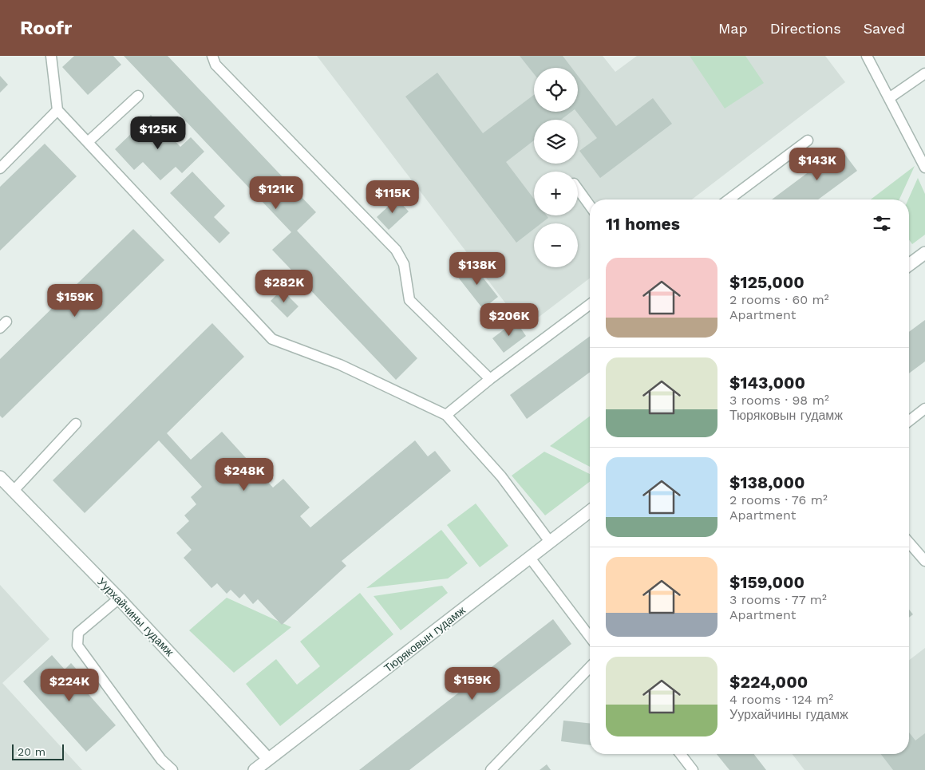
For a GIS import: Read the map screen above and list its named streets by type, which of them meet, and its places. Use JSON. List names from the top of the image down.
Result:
{
  "streets": {
    "street": ["Уурхайчины гудамж", "Тюряковын гудамж"]
  },
  "crossings": [
    ["Уурхайчины гудамж", "Тюряковын гудамж"]
  ],
  "scale_bar": "20 m",
  "page": {
    "header": "Roofr",
    "nav": ["Map", "Directions", "Saved"],
    "map_buttons": ["+", "−"],
    "price": [
      "$125K",
      "$143K",
      "$121K",
      "$115K",
      "$138K",
      "$282K",
      "$159K",
      "$206K",
      "$248K",
      "$159K",
      "$224K"
    ],
    "heading": "11 homes",
    "list": [
      {
        "name": "$125,000",
        "note": "2 rooms · 60 m² · Apartment"
      },
      {
        "name": "$143,000",
        "note": "3 rooms · 98 m² · Тюряковын гудамж"
      },
      {
        "name": "$138,000",
        "note": "2 rooms · 76 m² · Apartment"
      },
      {
        "name": "$159,000",
        "note": "3 rooms · 77 m² · Apartment"
      },
      {
        "name": "$224,000",
        "note": "4 rooms · 124 m² · Уурхайчины гудамж"
      }
    ],
    "scale": "20 m"
  }
}
